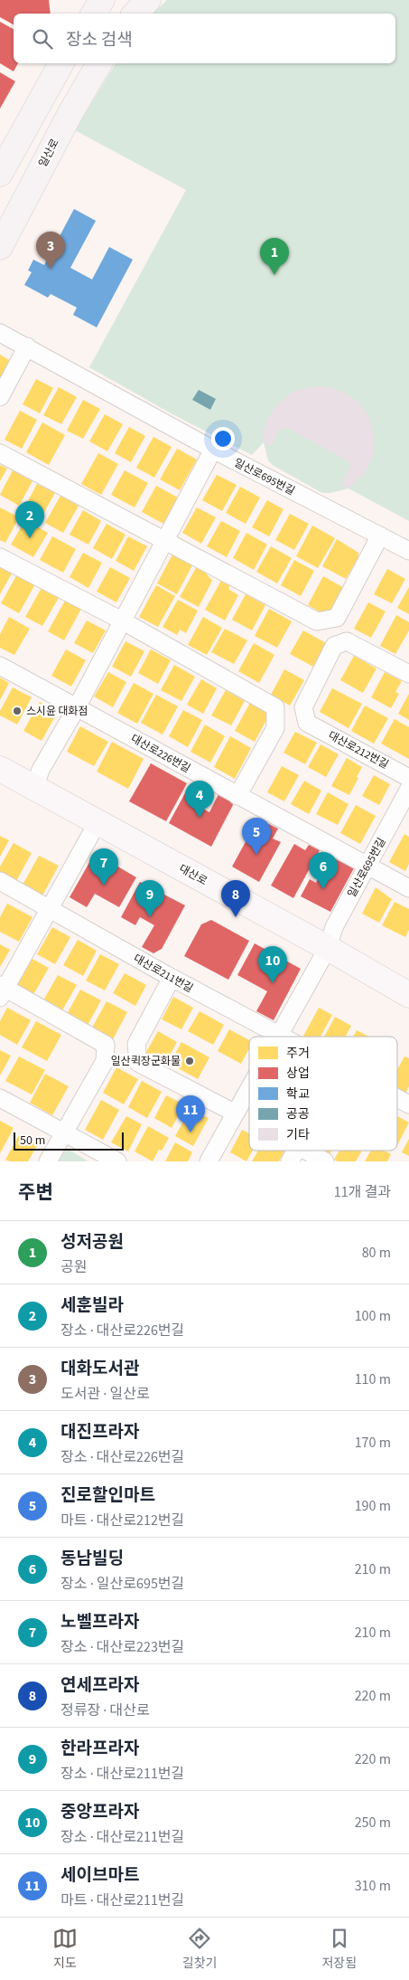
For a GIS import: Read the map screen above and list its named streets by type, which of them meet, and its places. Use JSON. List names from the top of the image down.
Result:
{
  "streets": {
    "main road": ["일산로", "대산로"],
    "street": [
      "일산로695번길",
      "대산로212번길",
      "대산로226번길",
      "대산로211번길"
    ]
  },
  "crossings": [
    ["일산로695번길", "대산로"]
  ],
  "places": ["스시윤 대화점", "일산퀵장군화물"],
  "legend": [
    "주거",
    "상업",
    "학교",
    "공공",
    "기타"
  ],
  "scale_bar": "50 m",
  "page": {
    "search": "장소 검색",
    "pins": [
      "3",
      "1",
      "2",
      "4",
      "5",
      "7",
      "6",
      "8",
      "9",
      "10",
      "11"
    ],
    "scale": "50 m",
    "heading": ["주변", "11개 결과"],
    "list": [
      {
        "mark": "1",
        "name": "성저공원",
        "note": "공원",
        "value": "80 m"
      },
      {
        "mark": "2",
        "name": "세훈빌라",
        "note": "장소 · 대산로226번길",
        "value": "100 m"
      },
      {
        "mark": "3",
        "name": "대화도서관",
        "note": "도서관 · 일산로",
        "value": "110 m"
      },
      {
        "mark": "4",
        "name": "대진프라자",
        "note": "장소 · 대산로226번길",
        "value": "170 m"
      },
      {
        "mark": "5",
        "name": "진로할인마트",
        "note": "마트 · 대산로212번길",
        "value": "190 m"
      },
      {
        "mark": "6",
        "name": "동남빌딩",
        "note": "장소 · 일산로695번길",
        "value": "210 m"
      },
      {
        "mark": "7",
        "name": "노벨프라자",
        "note": "장소 · 대산로223번길",
        "value": "210 m"
      },
      {
        "mark": "8",
        "name": "연세프라자",
        "note": "정류장 · 대산로",
        "value": "220 m"
      },
      {
        "mark": "9",
        "name": "한라프라자",
        "note": "장소 · 대산로211번길",
        "value": "220 m"
      },
      {
        "mark": "10",
        "name": "중앙프라자",
        "note": "장소 · 대산로211번길",
        "value": "250 m"
      },
      {
        "mark": "11",
        "name": "세이브마트",
        "note": "마트 · 대산로211번길",
        "value": "310 m"
      }
    ],
    "nav": ["지도", "길찾기", "저장됨"]
  }
}
